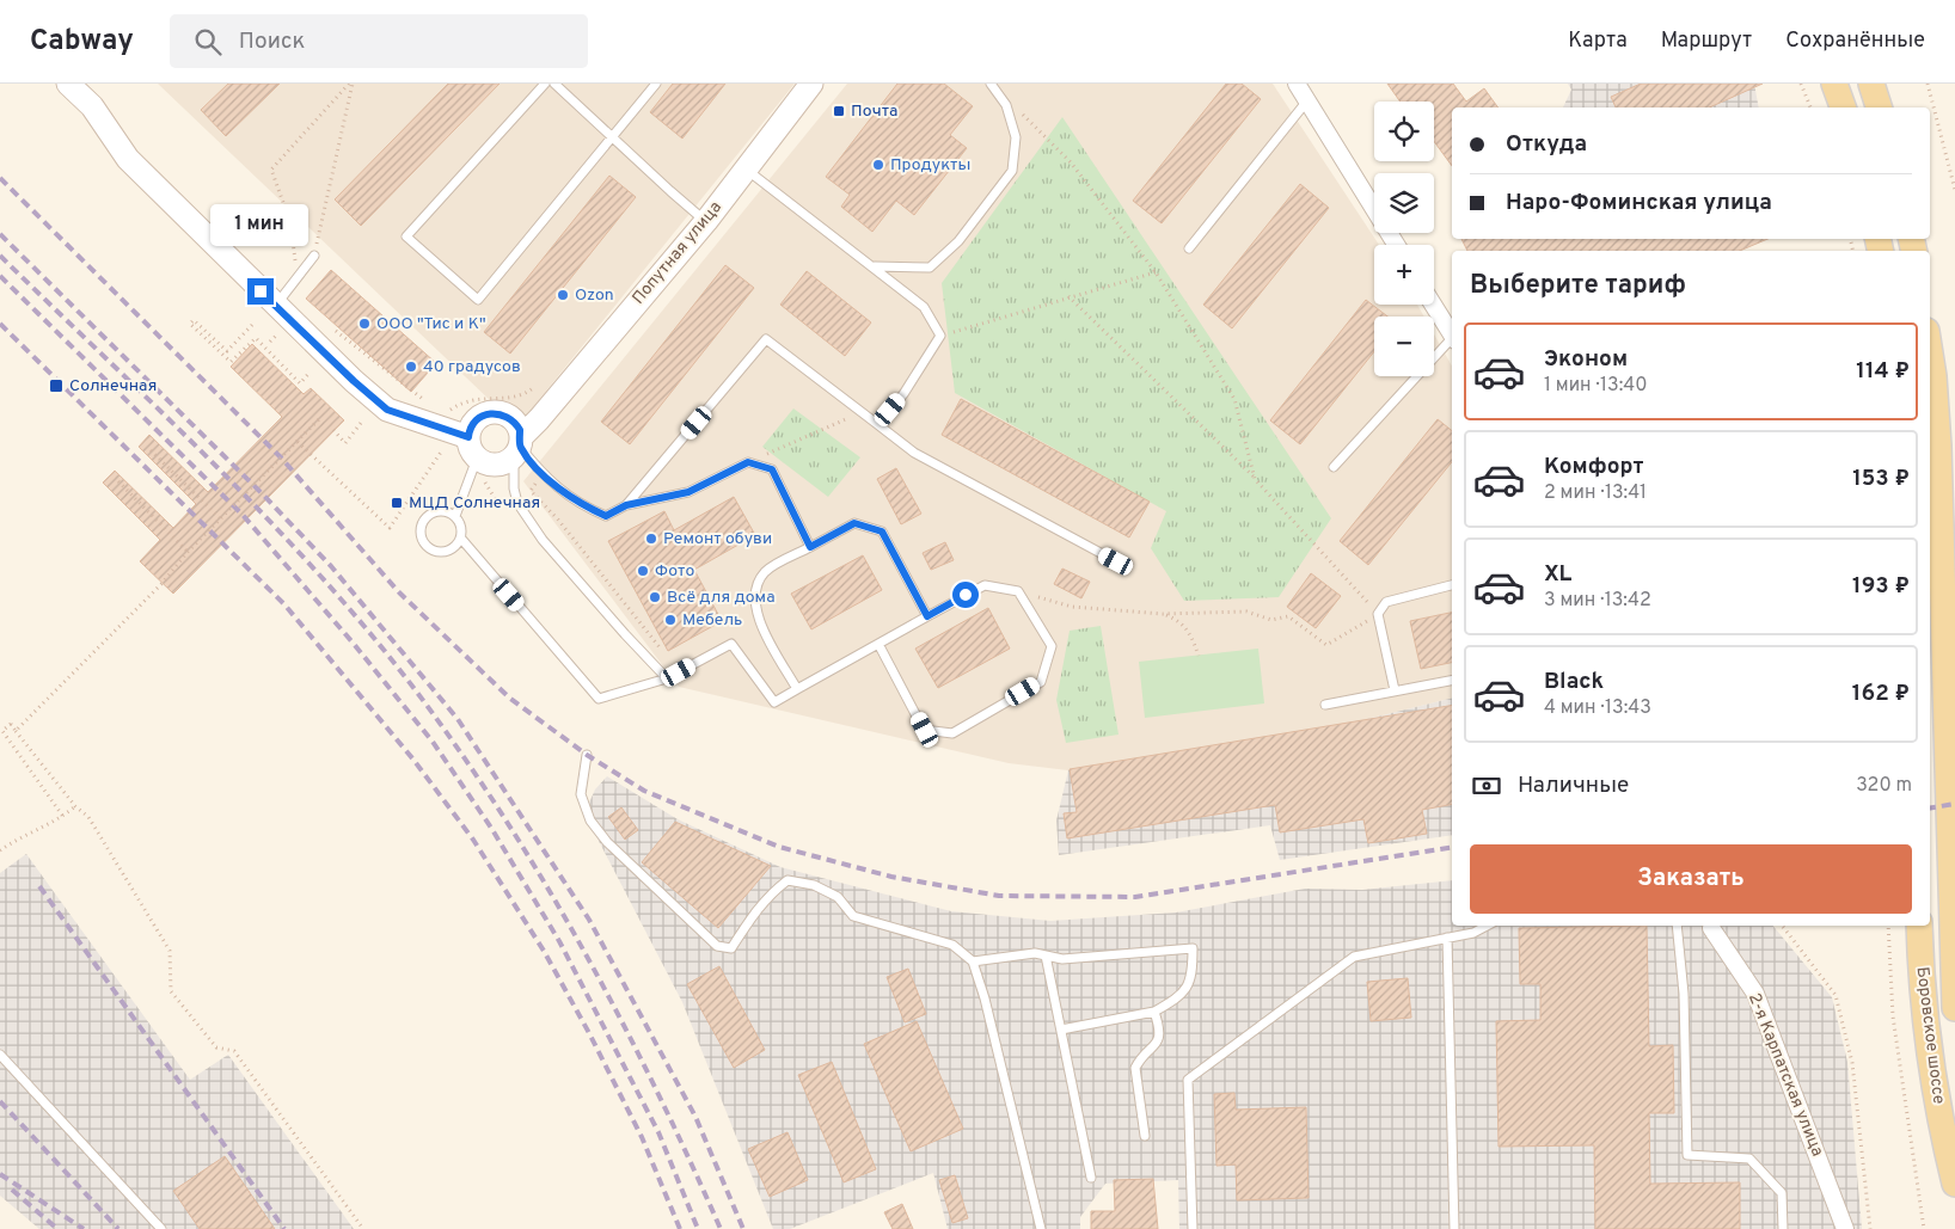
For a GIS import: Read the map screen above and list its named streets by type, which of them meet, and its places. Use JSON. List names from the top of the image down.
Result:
{
  "streets": {
    "main road": ["Боровское шоссе"],
    "street": ["Попутная улица", "2-я Карпатская улица"]
  },
  "places": {
    "transit": ["Почта", "Солнечная", "МЦД Солнечная"],
    "other": [
      "Продукты",
      "Ozon",
      "ООО \"Тис и К\"",
      "40 градусов",
      "Ремонт обуви",
      "Фото",
      "Всё для дома",
      "Мебель"
    ]
  },
  "page": {
    "header": "Cabway",
    "search": "Поиск",
    "nav": ["Карта", "Маршрут", "Сохранённые"],
    "map_buttons": ["+", "−"],
    "banner": ["Откуда", "Наро-Фоминская улица"],
    "bubble": "1 мин",
    "heading": "Выберите тариф",
    "list": [
      {
        "name": "Эконом",
        "note": "1 мин · 13:40",
        "value": "114 ₽"
      },
      {
        "name": "Комфорт",
        "note": "2 мин · 13:41",
        "value": "153 ₽"
      },
      {
        "name": "XL",
        "note": "3 мин · 13:42",
        "value": "193 ₽"
      },
      {
        "name": "Black",
        "note": "4 мин · 13:43",
        "value": "162 ₽"
      }
    ],
    "pay": ["Наличные", "320 m"],
    "buttons": "Заказать"
  }
}
